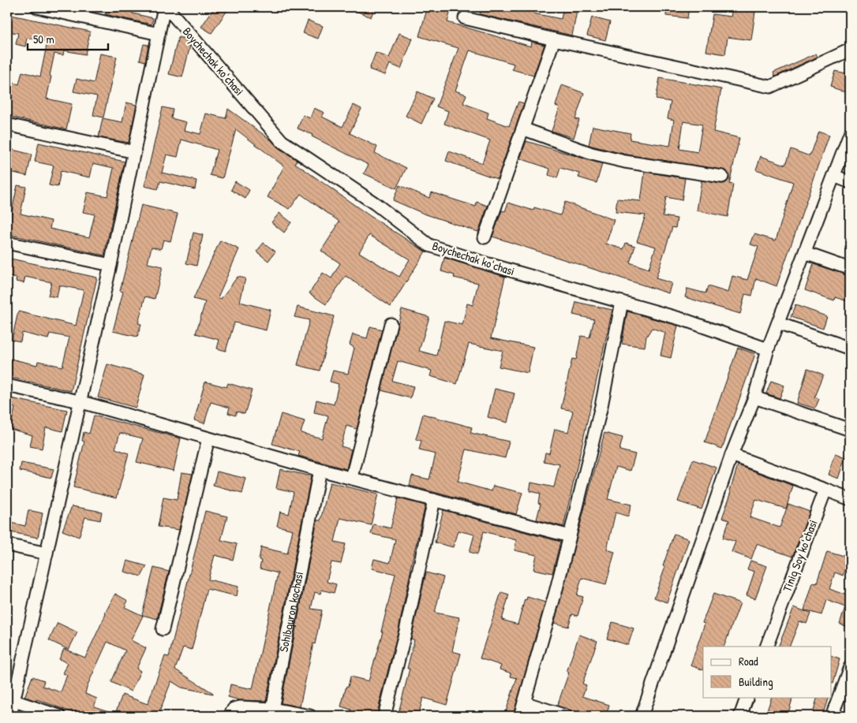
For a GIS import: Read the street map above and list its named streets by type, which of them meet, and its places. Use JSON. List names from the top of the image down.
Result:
{
  "streets": {
    "street": ["Boychechak koʻchasi", "Tiniq Soy koʻchasi", "Sohibquron kochasi"]
  },
  "legend": ["Road", "Building"],
  "scale_bar": "50 m"
}
